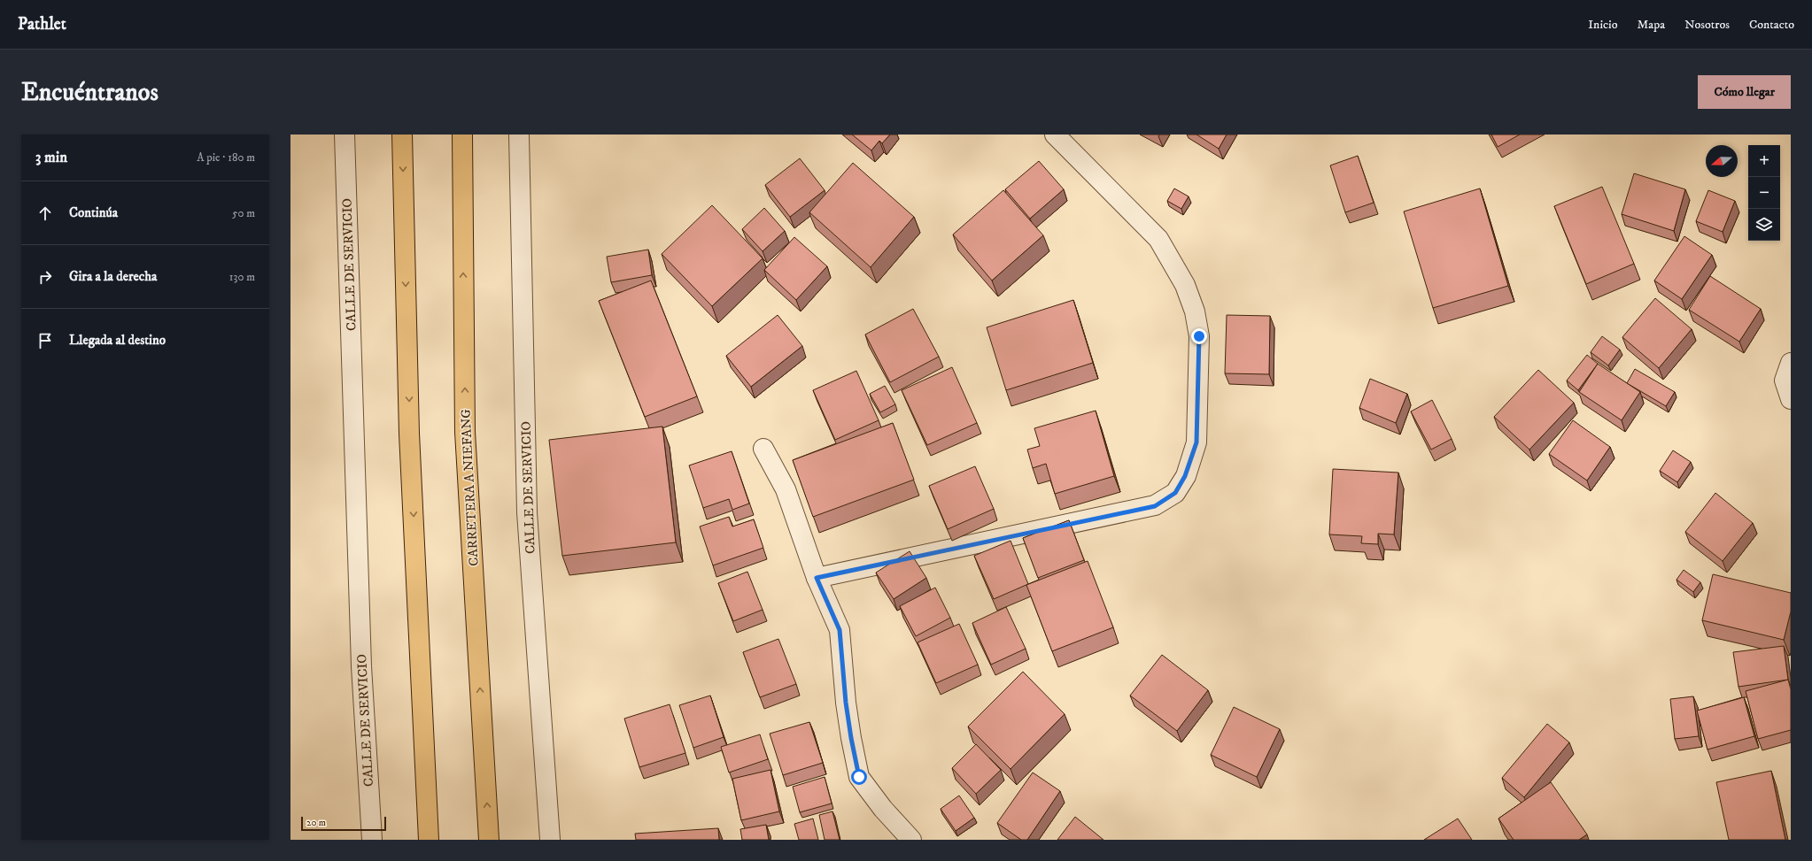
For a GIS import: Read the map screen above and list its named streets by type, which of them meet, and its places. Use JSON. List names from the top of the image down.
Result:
{
  "streets": {
    "main road": ["CARRETERA A NIEFANG"],
    "street": ["CALLE DE SERVICIO"]
  },
  "scale_bar": "20 m",
  "north": "left",
  "page": {
    "header": "Pathlet",
    "nav": [
      "Inicio",
      "Mapa",
      "Nosotros",
      "Contacto"
    ],
    "buttons": "Cómo llegar",
    "title": "Encuéntranos",
    "heading": ["3 min", "A pie · 180 m"],
    "map_buttons": ["+", "−"],
    "list": [
      ["Continúa", "50 m"],
      ["Gira a la derecha", "130 m"],
      "Llegada al destino"
    ],
    "scale": "20 m"
  }
}
